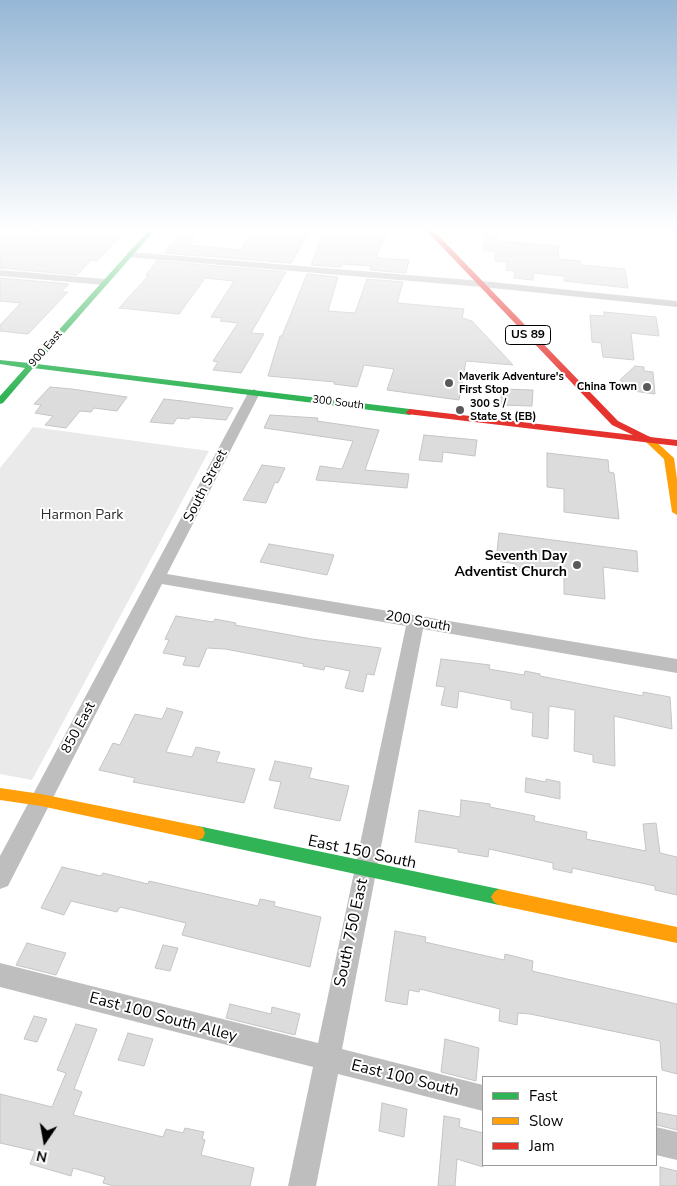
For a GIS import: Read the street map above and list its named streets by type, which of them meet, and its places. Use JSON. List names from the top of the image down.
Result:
{
  "streets": {
    "street": [
      "US 89",
      "900 East",
      "300 South",
      "South Street",
      "200 South",
      "850 East",
      "East 150 South",
      "South 750 East",
      "East 100 South Alley",
      "East 100 South"
    ]
  },
  "crossings": [
    ["US 89", "300 South"],
    ["900 East", "300 South"],
    ["300 South", "South Street"],
    ["South Street", "200 South"],
    ["South Street", "850 East"],
    ["200 South", "850 East"],
    ["200 South", "South 750 East"],
    ["850 East", "East 150 South"],
    ["East 150 South", "South 750 East"],
    ["South 750 East", "East 100 South Alley"],
    ["South 750 East", "East 100 South"],
    ["East 100 South Alley", "East 100 South"]
  ],
  "parks": ["Harmon Park"],
  "places": [
    "Maverik Adventure's First Stop",
    "China Town",
    "300 S / State St (EB)",
    "Seventh Day Adventist Church"
  ],
  "legend": ["Fast", "Slow", "Jam"],
  "north": "bottom"
}
